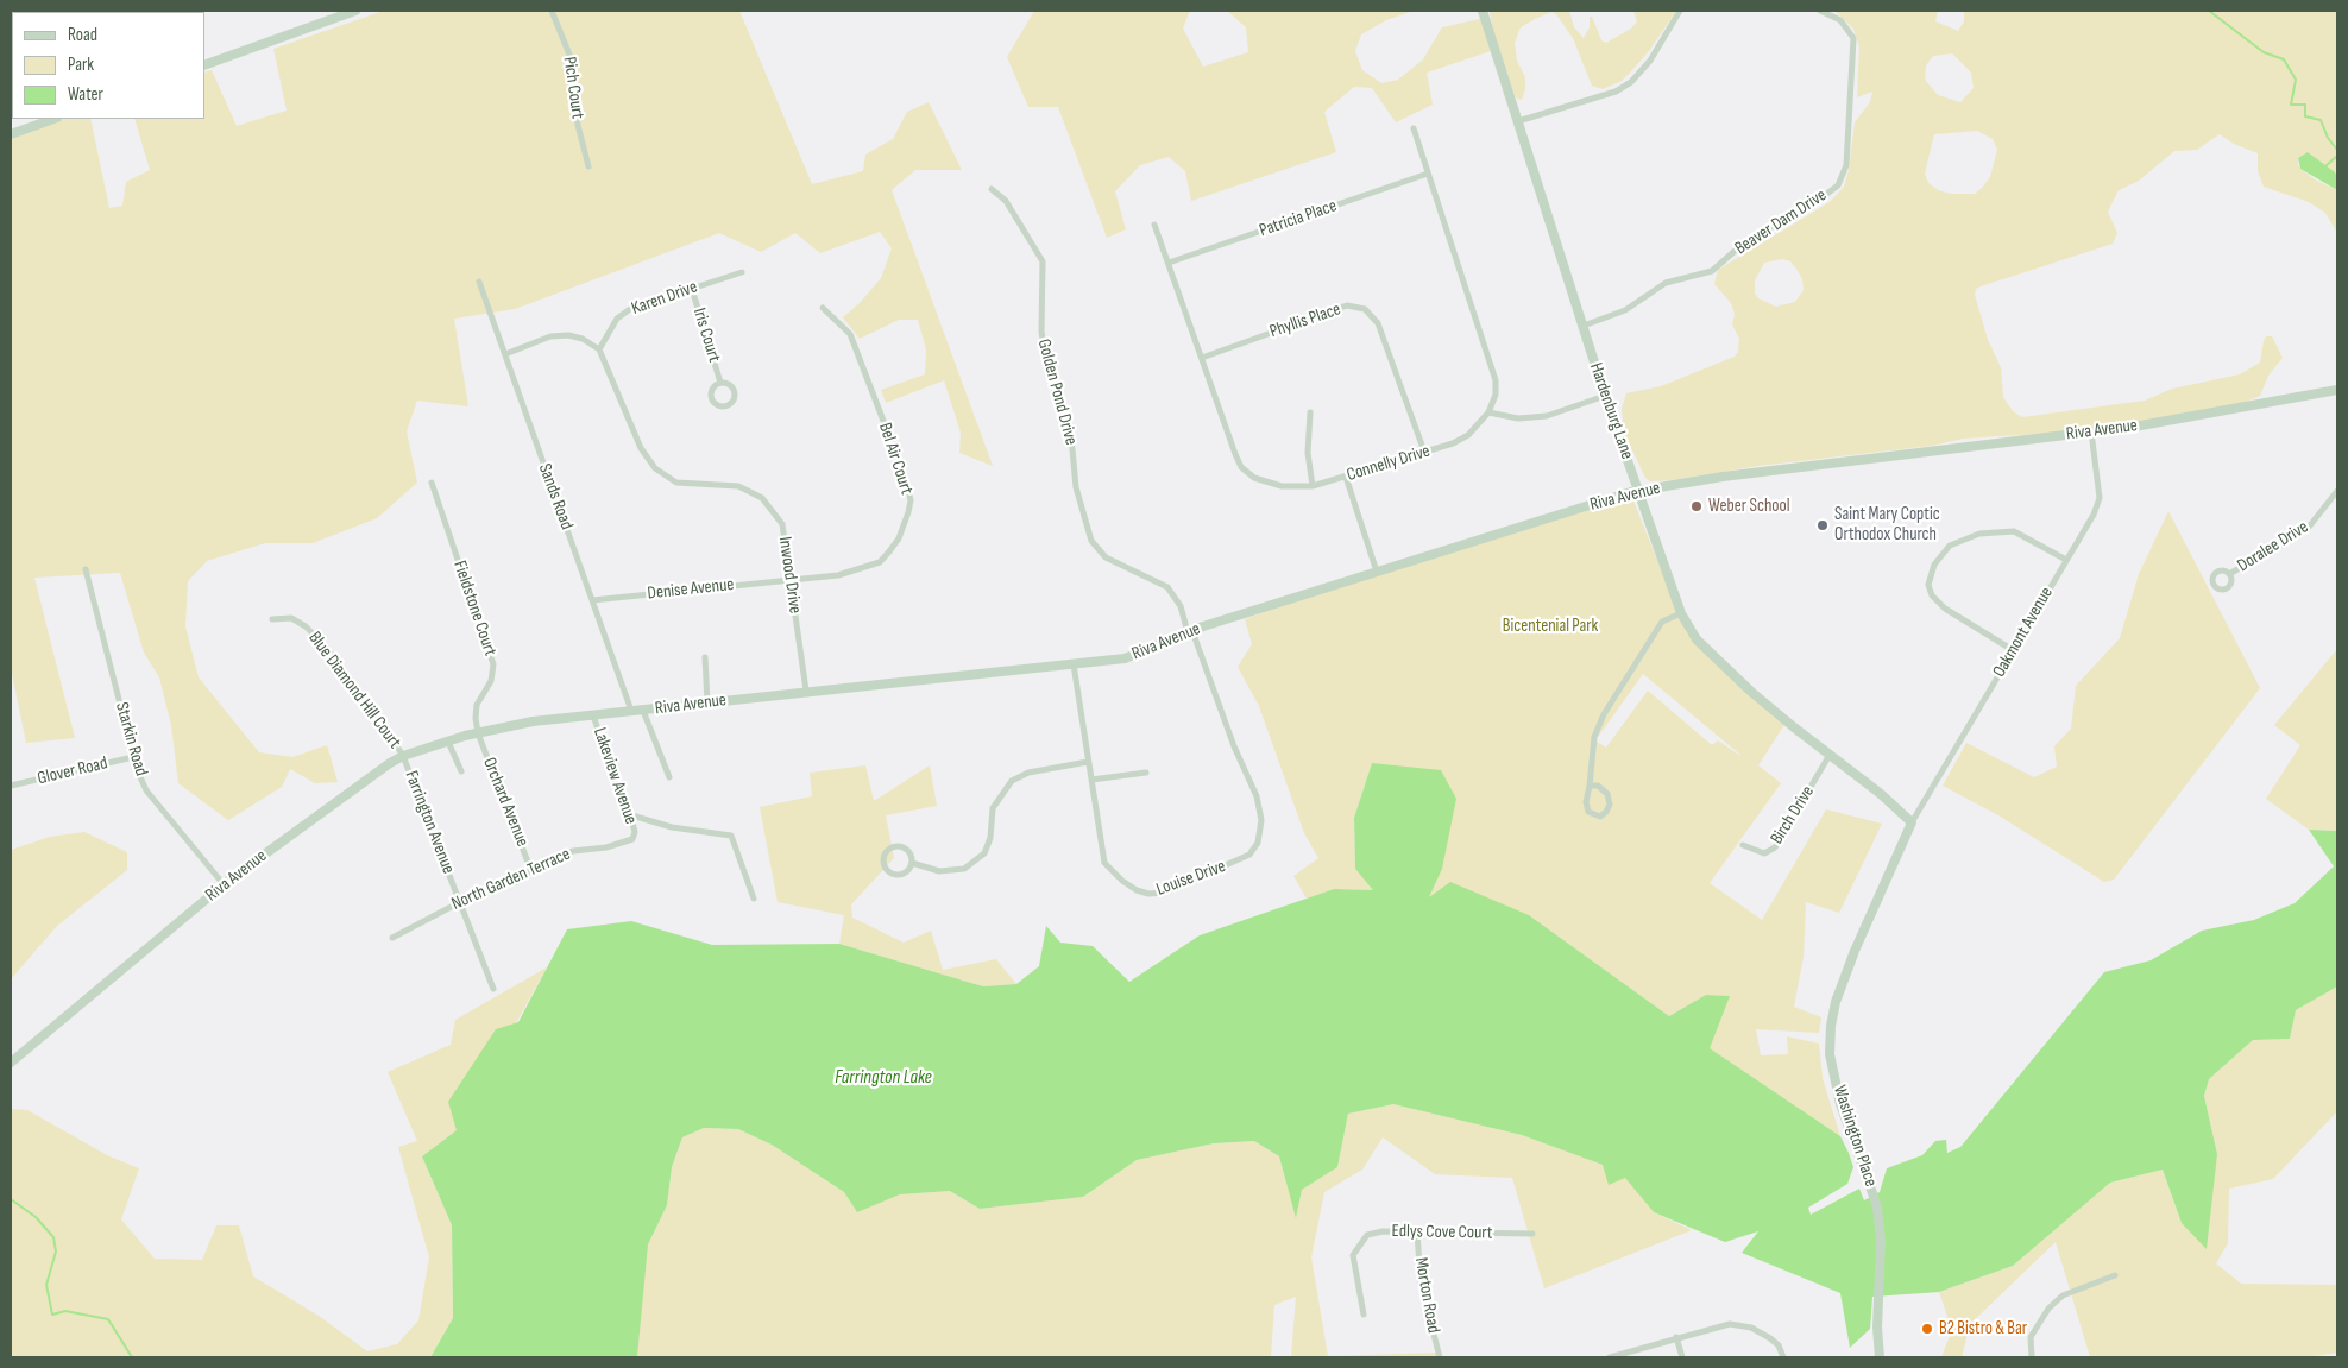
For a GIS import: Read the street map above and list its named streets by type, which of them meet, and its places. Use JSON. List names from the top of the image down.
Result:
{
  "streets": {
    "street": [
      "Pich Court",
      "Patricia Place",
      "Beaver Dam Drive",
      "Karen Drive",
      "Phyllis Place",
      "Iris Court",
      "Golden Pond Drive",
      "Hardenburg Lane",
      "Riva Avenue",
      "Bel Air Court",
      "Connelly Drive",
      "Sands Road",
      "Doralee Drive",
      "Inwood Drive",
      "Denise Avenue",
      "Fieldstone Court",
      "Oakmont Avenue",
      "Blue Diamond Hill Court",
      "Starkin Road",
      "Glover Road",
      "Lakeview Avenue",
      "Orchard Avenue",
      "Birch Drive",
      "Farrington Avenue",
      "Louise Drive",
      "North Garden Terrace",
      "Washington Place",
      "Edlys Cove Court",
      "Morton Road"
    ]
  },
  "crossings": [
    ["Patricia Place", "Connelly Drive"],
    ["Beaver Dam Drive", "Hardenburg Lane"],
    ["Karen Drive", "Iris Court"],
    ["Karen Drive", "Inwood Drive"],
    ["Phyllis Place", "Connelly Drive"],
    ["Golden Pond Drive", "Riva Avenue"],
    ["Golden Pond Drive", "Louise Drive"],
    ["Hardenburg Lane", "Riva Avenue"],
    ["Hardenburg Lane", "Oakmont Avenue"],
    ["Hardenburg Lane", "Birch Drive"],
    ["Hardenburg Lane", "Washington Place"],
    ["Riva Avenue", "Sands Road"],
    ["Riva Avenue", "Inwood Drive"],
    ["Riva Avenue", "Fieldstone Court"],
    ["Riva Avenue", "Oakmont Avenue"],
    ["Riva Avenue", "Blue Diamond Hill Court"],
    ["Riva Avenue", "Starkin Road"],
    ["Riva Avenue", "Lakeview Avenue"],
    ["Riva Avenue", "Orchard Avenue"],
    ["Riva Avenue", "Farrington Avenue"],
    ["Riva Avenue", "Louise Drive"],
    ["Bel Air Court", "Inwood Drive"],
    ["Bel Air Court", "Denise Avenue"],
    ["Sands Road", "Denise Avenue"],
    ["Inwood Drive", "Denise Avenue"],
    ["Fieldstone Court", "Orchard Avenue"],
    ["Oakmont Avenue", "Washington Place"],
    ["Blue Diamond Hill Court", "Farrington Avenue"],
    ["Starkin Road", "Glover Road"],
    ["Lakeview Avenue", "North Garden Terrace"],
    ["Orchard Avenue", "North Garden Terrace"],
    ["Farrington Avenue", "North Garden Terrace"],
    ["Edlys Cove Court", "Morton Road"]
  ],
  "water": ["Farrington Lake"],
  "parks": ["Bicentenial Park"],
  "places": ["Weber School", "Saint Mary Coptic Orthodox Church", "B2 Bistro & Bar"],
  "legend": ["Road", "Park", "Water"]
}
